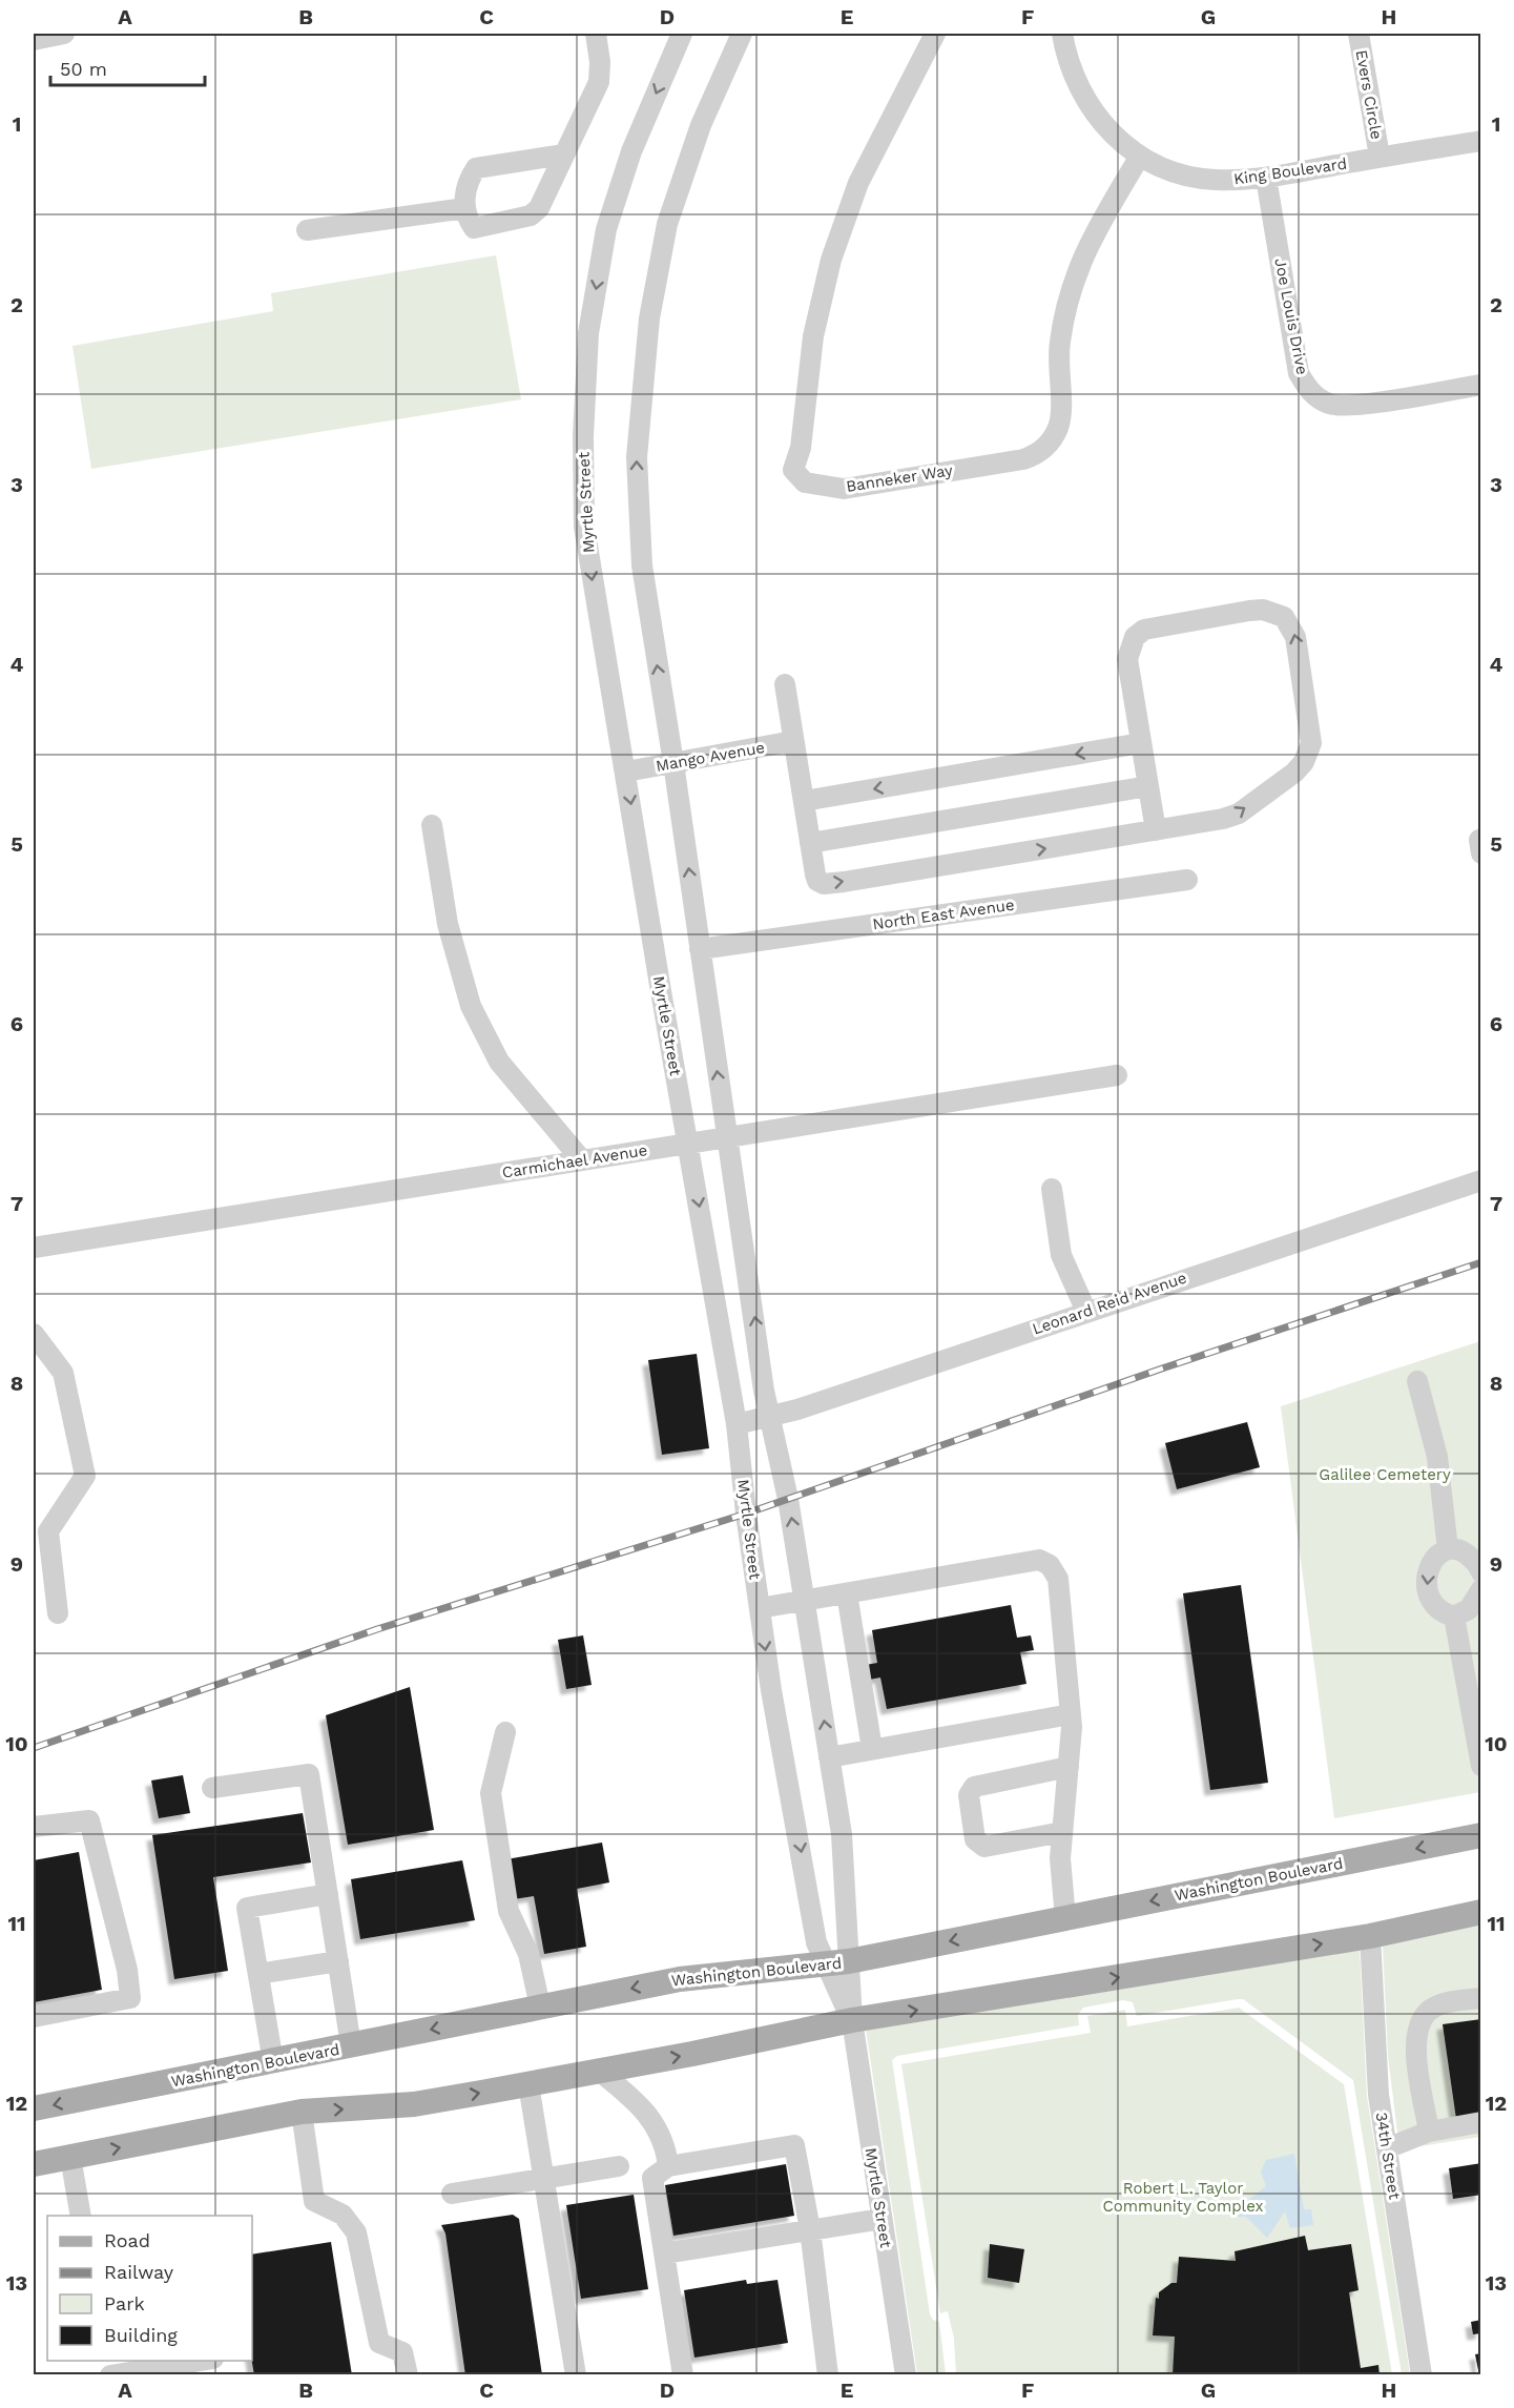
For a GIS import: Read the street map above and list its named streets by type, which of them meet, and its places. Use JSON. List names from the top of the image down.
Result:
{
  "streets": {
    "main road": ["Washington Boulevard"],
    "street": [
      "Evers Circle",
      "King Boulevard",
      "Joe Louis Drive",
      "Banneker Way",
      "Myrtle Street",
      "Mango Avenue",
      "North East Avenue",
      "Carmichael Avenue",
      "Leonard Reid Avenue",
      "34th Street"
    ]
  },
  "crossings": [
    ["Evers Circle", "King Boulevard"],
    ["King Boulevard", "Joe Louis Drive"],
    ["King Boulevard", "Banneker Way"],
    ["Myrtle Street", "Mango Avenue"],
    ["Myrtle Street", "North East Avenue"],
    ["Myrtle Street", "Carmichael Avenue"],
    ["Myrtle Street", "Leonard Reid Avenue"],
    ["Myrtle Street", "Washington Boulevard"]
  ],
  "parks": ["Galilee Cemetery", "Robert L. Taylor Community Complex"],
  "legend": [
    "Road",
    "Railway",
    "Park",
    "Building"
  ],
  "scale_bar": "50 m",
  "grid": {
    "columns": [
      "A",
      "B",
      "C",
      "D",
      "E",
      "F",
      "G",
      "H"
    ],
    "rows": [
      "1",
      "2",
      "3",
      "4",
      "5",
      "6",
      "7",
      "8",
      "9",
      "10",
      "11",
      "12",
      "13"
    ]
  }
}
